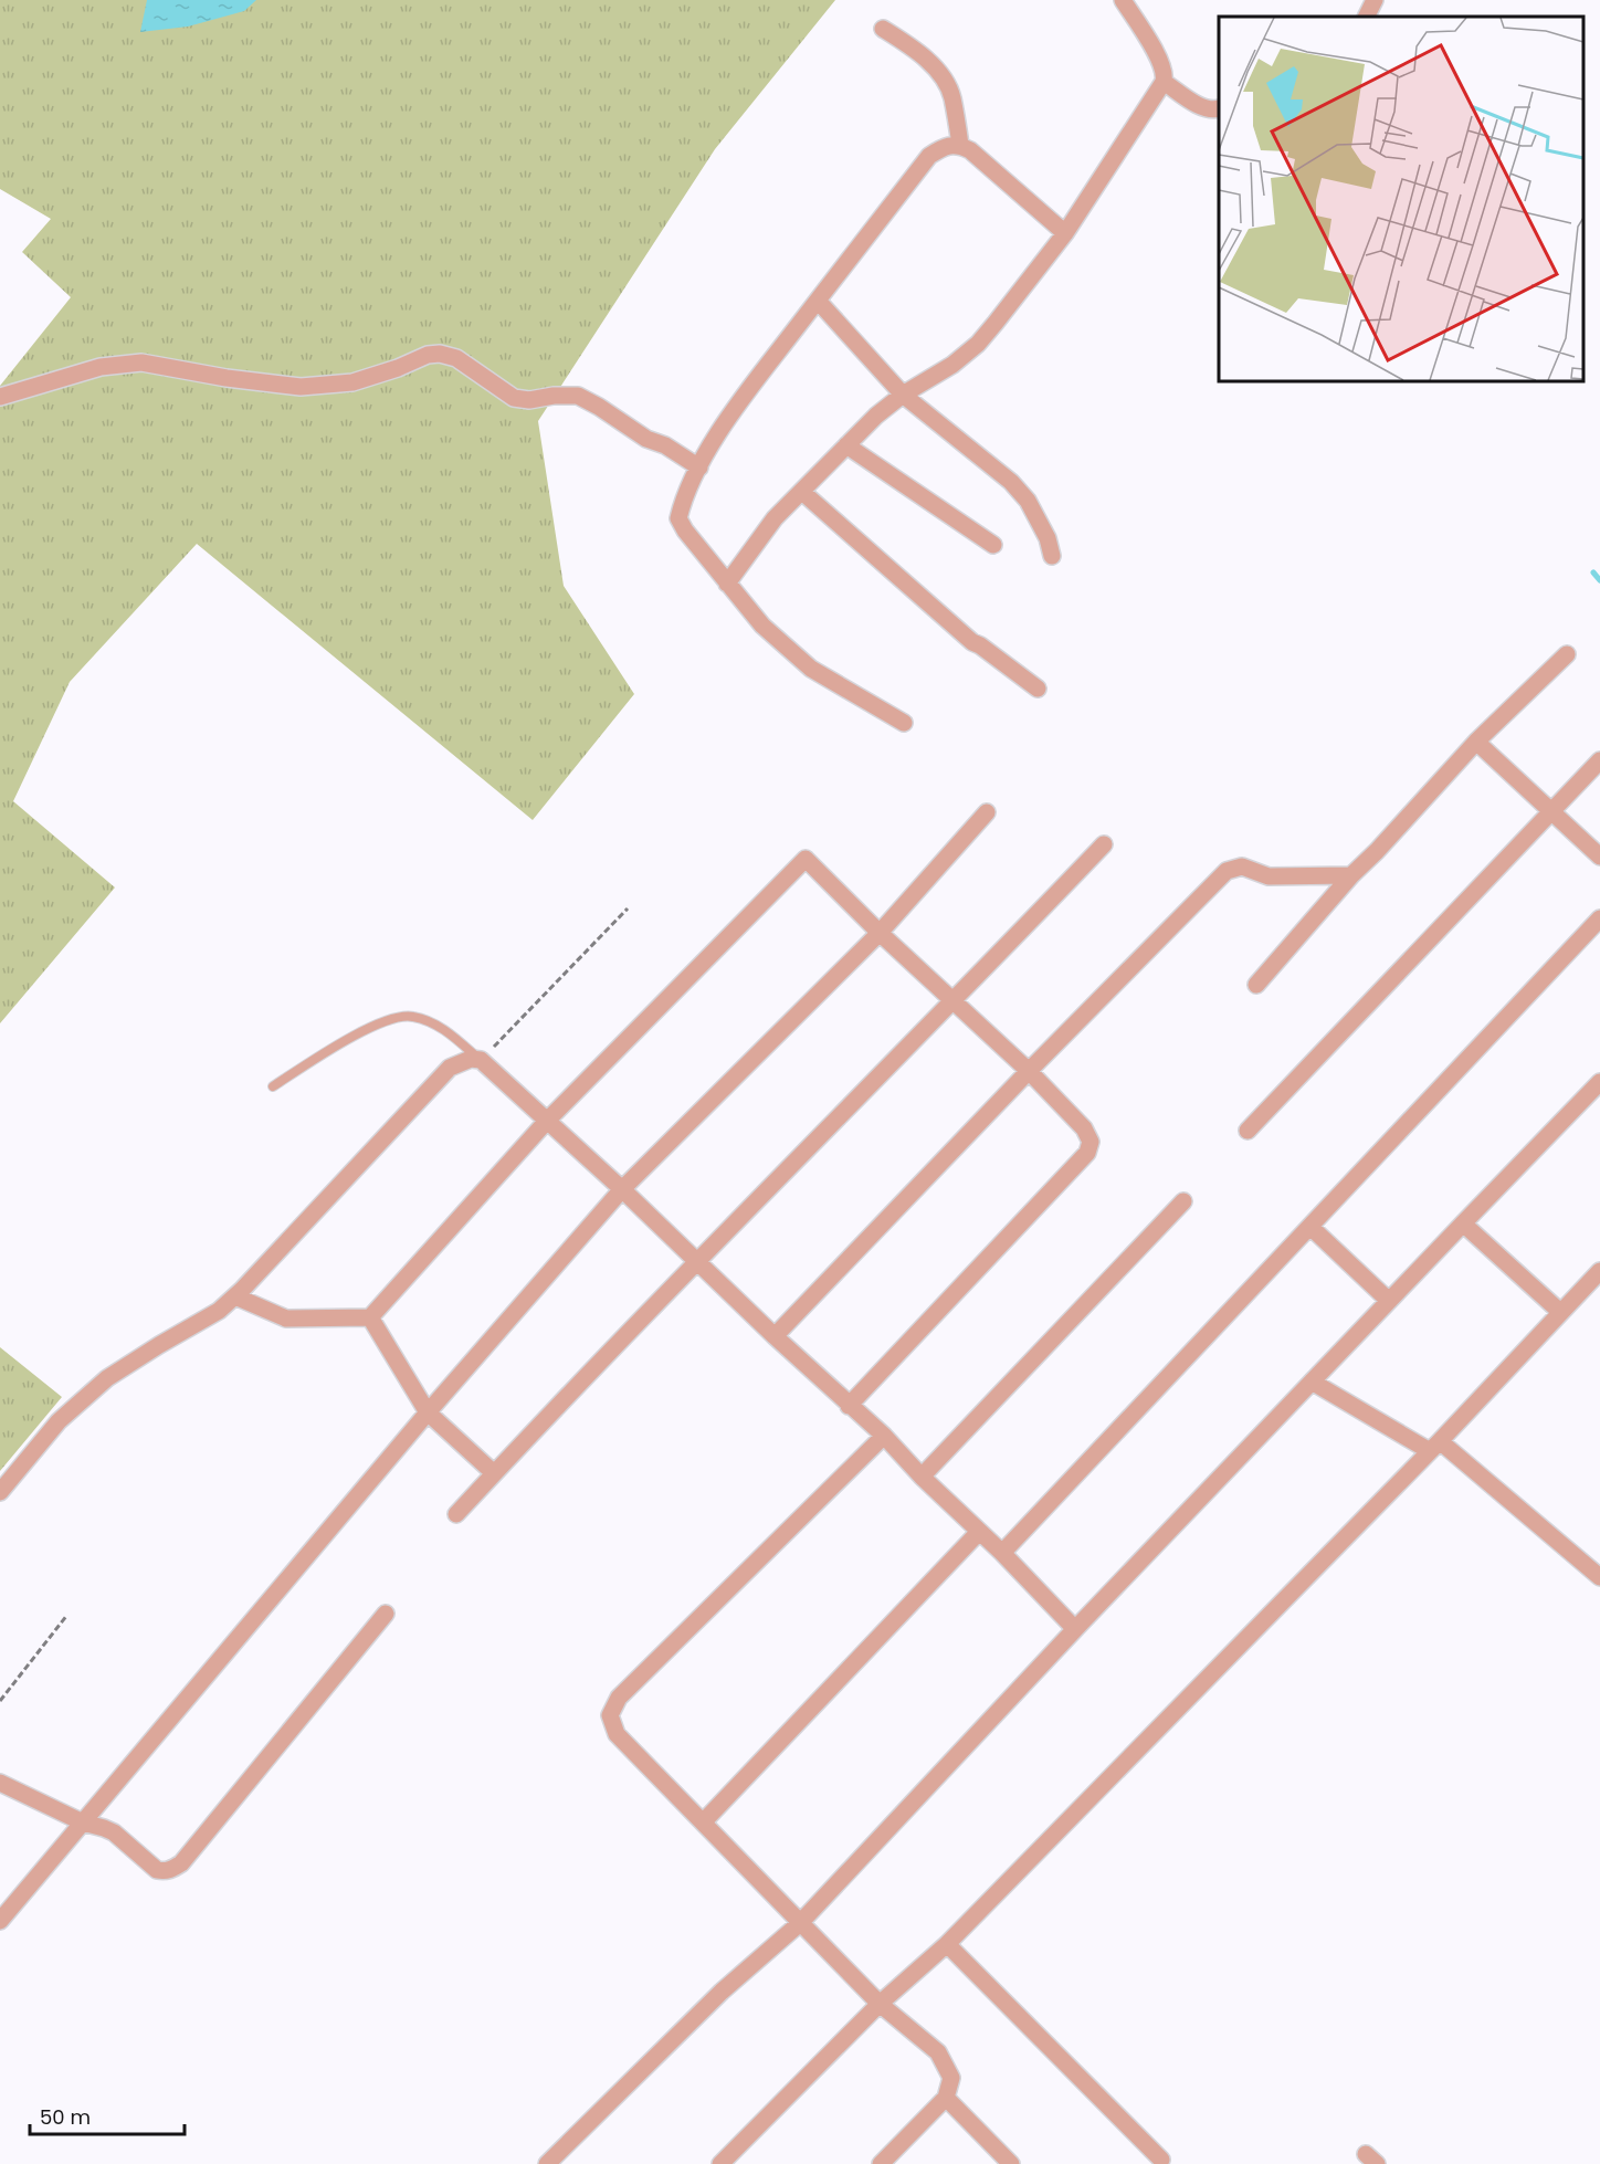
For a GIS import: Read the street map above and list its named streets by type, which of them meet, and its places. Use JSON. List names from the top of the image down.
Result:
{
  "scale_bar": "50 m"
}
